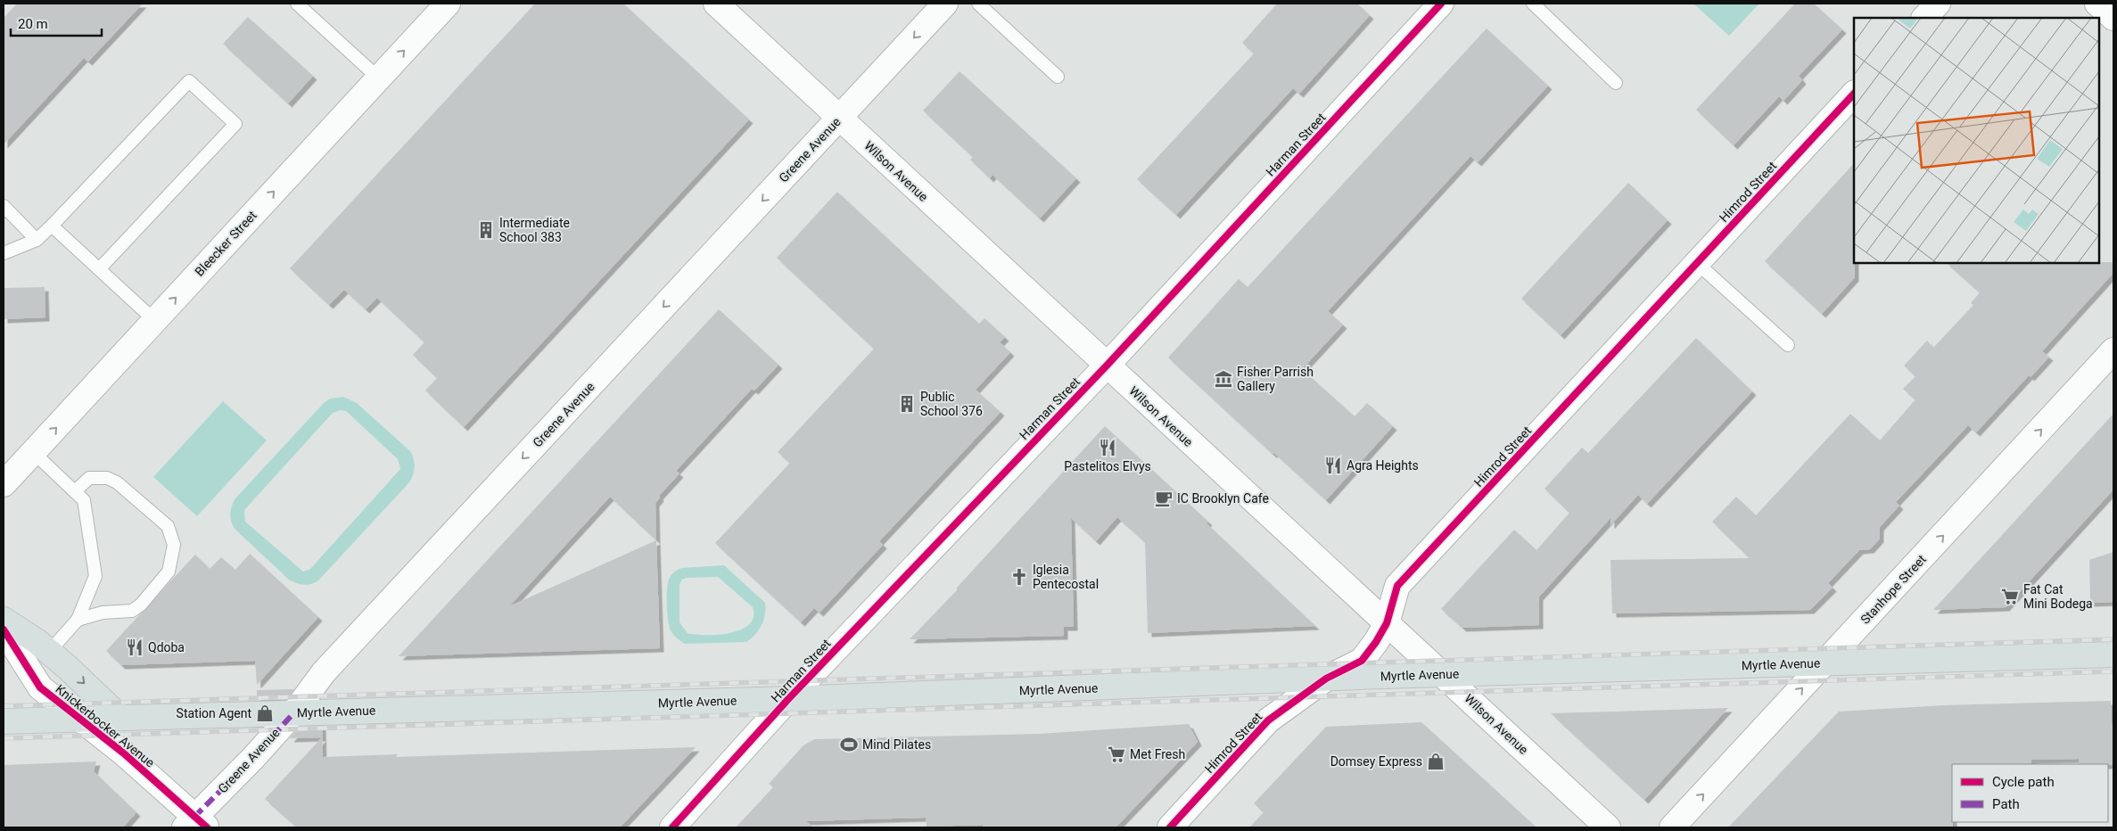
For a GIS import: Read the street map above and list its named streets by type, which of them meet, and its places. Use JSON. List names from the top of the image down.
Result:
{
  "streets": {
    "main road": ["Myrtle Avenue"],
    "street": [
      "Harman Street",
      "Greene Avenue",
      "Wilson Avenue",
      "Himrod Street",
      "Bleecker Street",
      "Stanhope Street",
      "Knickerbocker Avenue"
    ]
  },
  "crossings": [
    ["Harman Street", "Wilson Avenue"],
    ["Harman Street", "Myrtle Avenue"],
    ["Greene Avenue", "Wilson Avenue"],
    ["Greene Avenue", "Myrtle Avenue"],
    ["Greene Avenue", "Knickerbocker Avenue"],
    ["Wilson Avenue", "Himrod Street"],
    ["Wilson Avenue", "Myrtle Avenue"],
    ["Himrod Street", "Myrtle Avenue"],
    ["Stanhope Street", "Myrtle Avenue"],
    ["Myrtle Avenue", "Knickerbocker Avenue"]
  ],
  "one_way": ["Greene Avenue", "Bleecker Street", "Stanhope Street"],
  "places": {
    "building": ["Intermediate School 383", "Public School 376"],
    "museum": ["Fisher Parrish Gallery"],
    "restaurant": ["Pastelitos Elvys", "Agra Heights", "Qdoba"],
    "cafe": ["IC Brooklyn Cafe"],
    "church": ["Iglesia Pentecostal"],
    "supermarket": ["Fat Cat Mini Bodega", "Met Fresh"],
    "shop": ["Station Agent", "Domsey Express"],
    "sports": ["Mind Pilates"]
  },
  "legend": ["Cycle path", "Path"],
  "scale_bar": "20 m"
}
